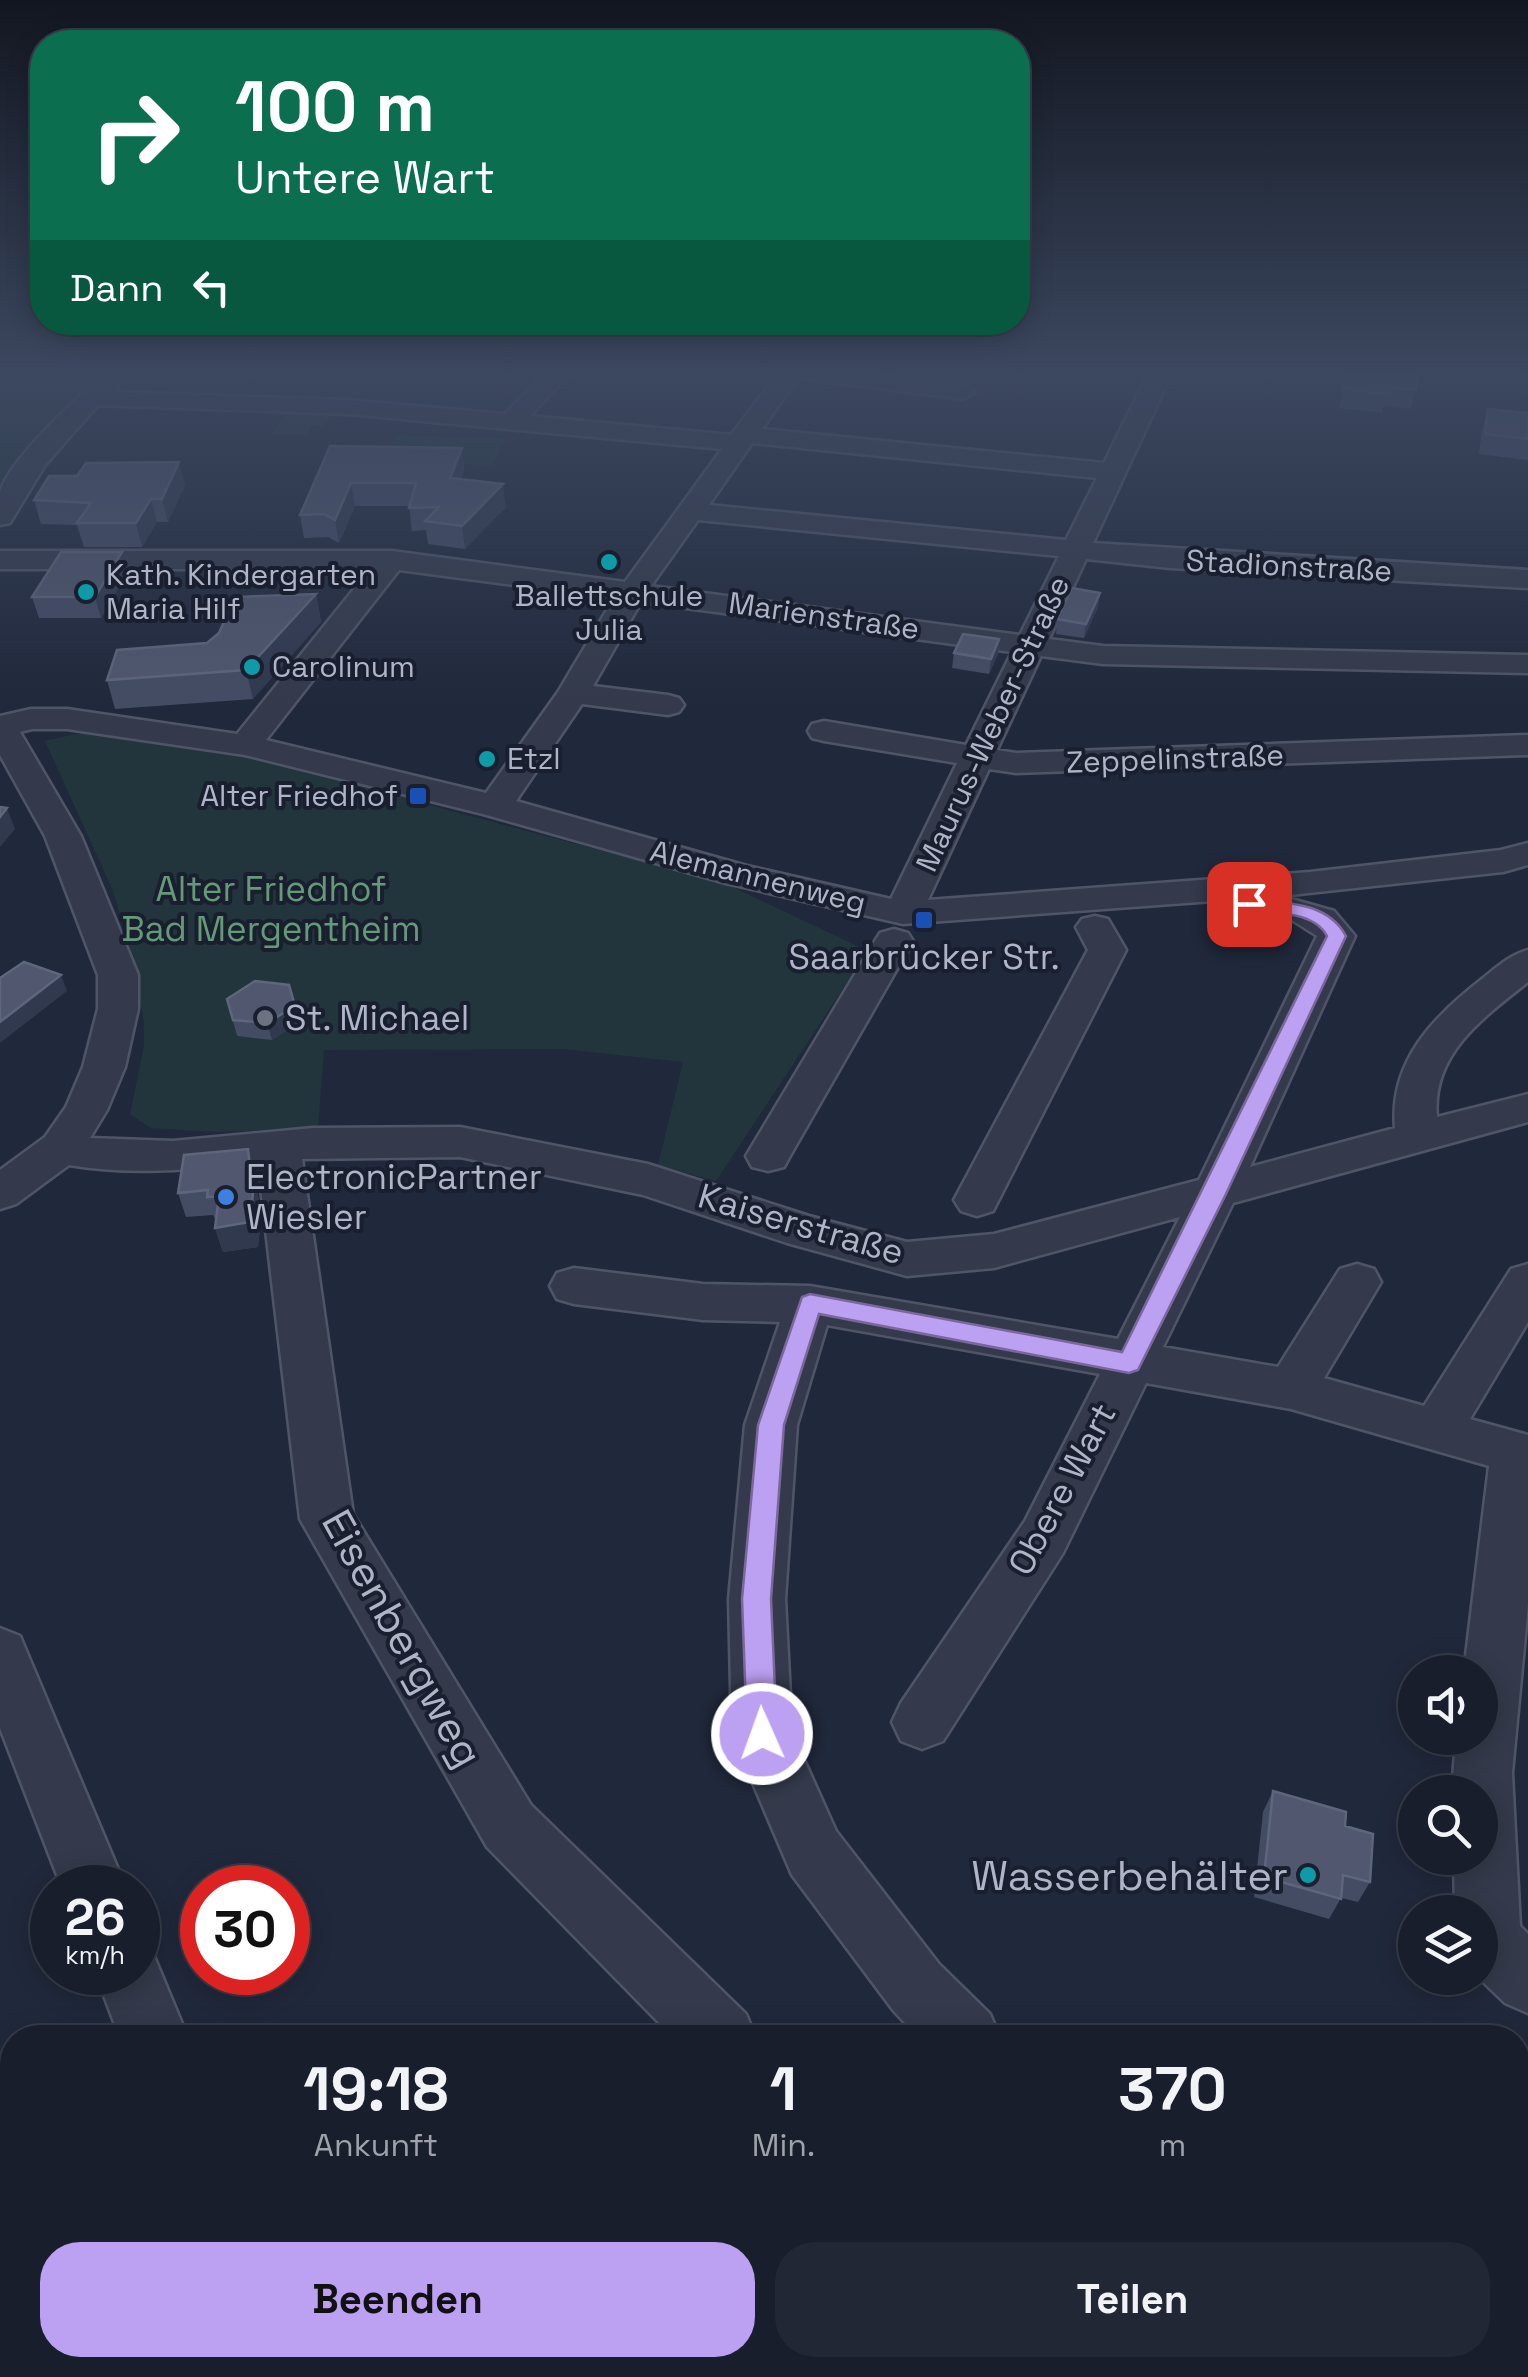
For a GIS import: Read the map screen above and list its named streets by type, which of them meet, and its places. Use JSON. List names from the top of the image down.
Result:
{
  "streets": {
    "street": [
      "Stadionstraße",
      "Marienstraße",
      "Maurus-Weber-Straße",
      "Zeppelinstraße",
      "Alemannenweg",
      "Kaiserstraße",
      "Obere Wart",
      "Eisenbergweg"
    ]
  },
  "crossings": [
    ["Stadionstraße", "Maurus-Weber-Straße"],
    ["Marienstraße", "Maurus-Weber-Straße"],
    ["Maurus-Weber-Straße", "Zeppelinstraße"],
    ["Maurus-Weber-Straße", "Alemannenweg"],
    ["Kaiserstraße", "Obere Wart"],
    ["Kaiserstraße", "Eisenbergweg"]
  ],
  "parks": ["Alter Friedhof Bad Mergentheim"],
  "places": {
    "other": [
      "Ballettschule Julia",
      "Kath. Kindergarten Maria Hilf",
      "Carolinum",
      "Etzl",
      "St. Michael",
      "ElectronicPartner Wiesler",
      "Wasserbehälter"
    ],
    "transit": ["Alter Friedhof", "Saarbrücker Str."]
  },
  "page": {
    "turn": ["100 m", "Untere Wart"],
    "then": "Dann",
    "speed": "26 km/h",
    "limit": "30",
    "eta": [
      "19:18",
      "Ankunft",
      "1",
      "Min.",
      "370",
      "m"
    ],
    "buttons": ["Beenden", "Teilen"]
  }
}
